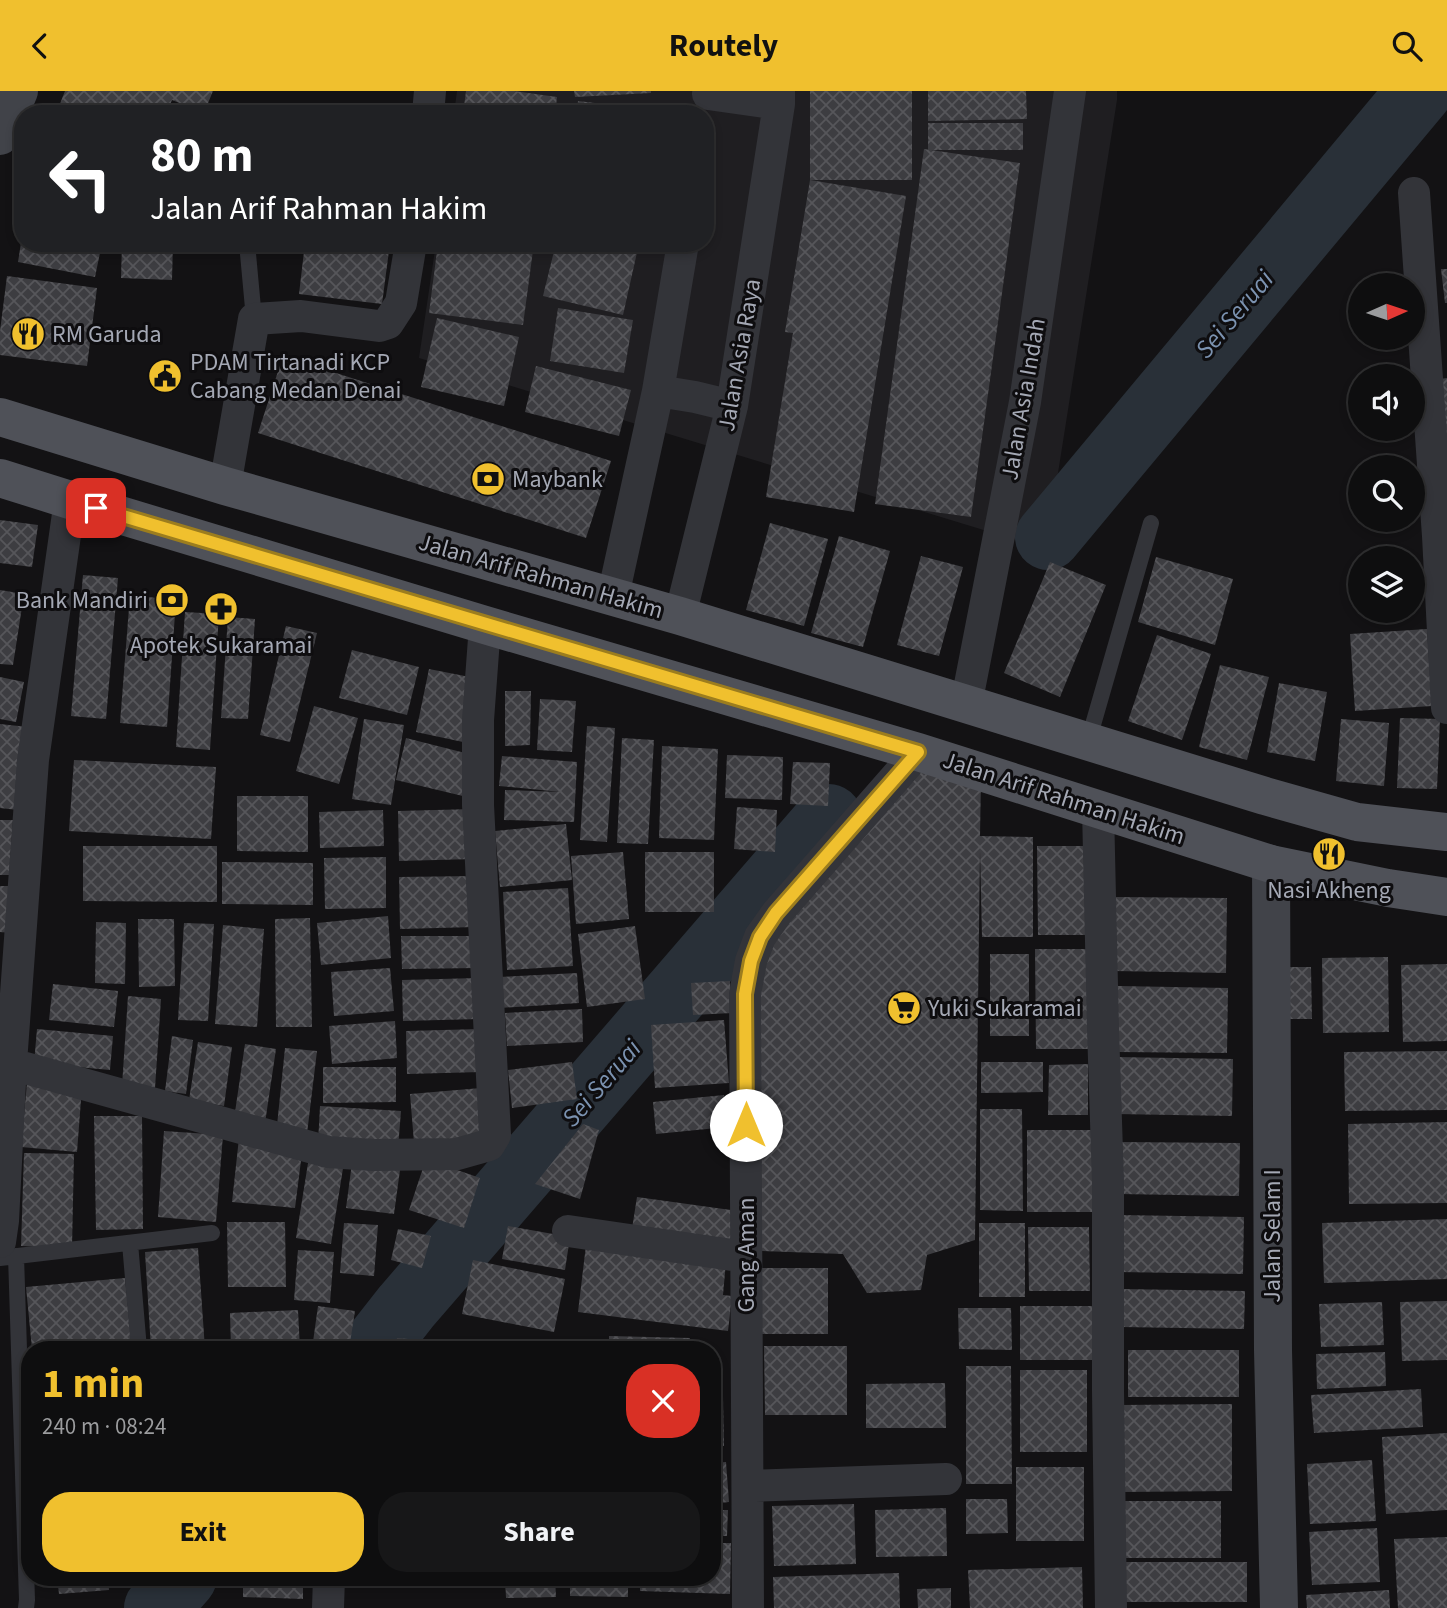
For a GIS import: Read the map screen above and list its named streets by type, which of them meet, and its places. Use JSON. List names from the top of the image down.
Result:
{
  "streets": {
    "main road": ["Jalan Arif Rahman Hakim"],
    "street": [
      "Jalan Asia Raya",
      "Jalan Asia Indah",
      "Jalan Selam I",
      "Gang Aman"
    ]
  },
  "crossings": [
    ["Jalan Asia Raya", "Jalan Arif Rahman Hakim"],
    ["Jalan Asia Indah", "Jalan Arif Rahman Hakim"],
    ["Jalan Arif Rahman Hakim", "Jalan Selam I"],
    ["Jalan Arif Rahman Hakim", "Gang Aman"]
  ],
  "water": ["Sei Seruai"],
  "places": {
    "restaurant": ["RM Garuda", "Nasi Akheng"],
    "public building": ["PDAM Tirtanadi KCP Cabang Medan Denai"],
    "bank": ["Maybank", "Bank Mandiri"],
    "pharmacy": ["Apotek Sukaramai"],
    "supermarket": ["Yuki Sukaramai"]
  },
  "north": "right",
  "page": {
    "header": "Routely",
    "turn": ["80 m", "Jalan Arif Rahman Hakim"],
    "heading": ["1 min", "240 m · 08:24"],
    "buttons": ["Exit", "Share"]
  }
}
